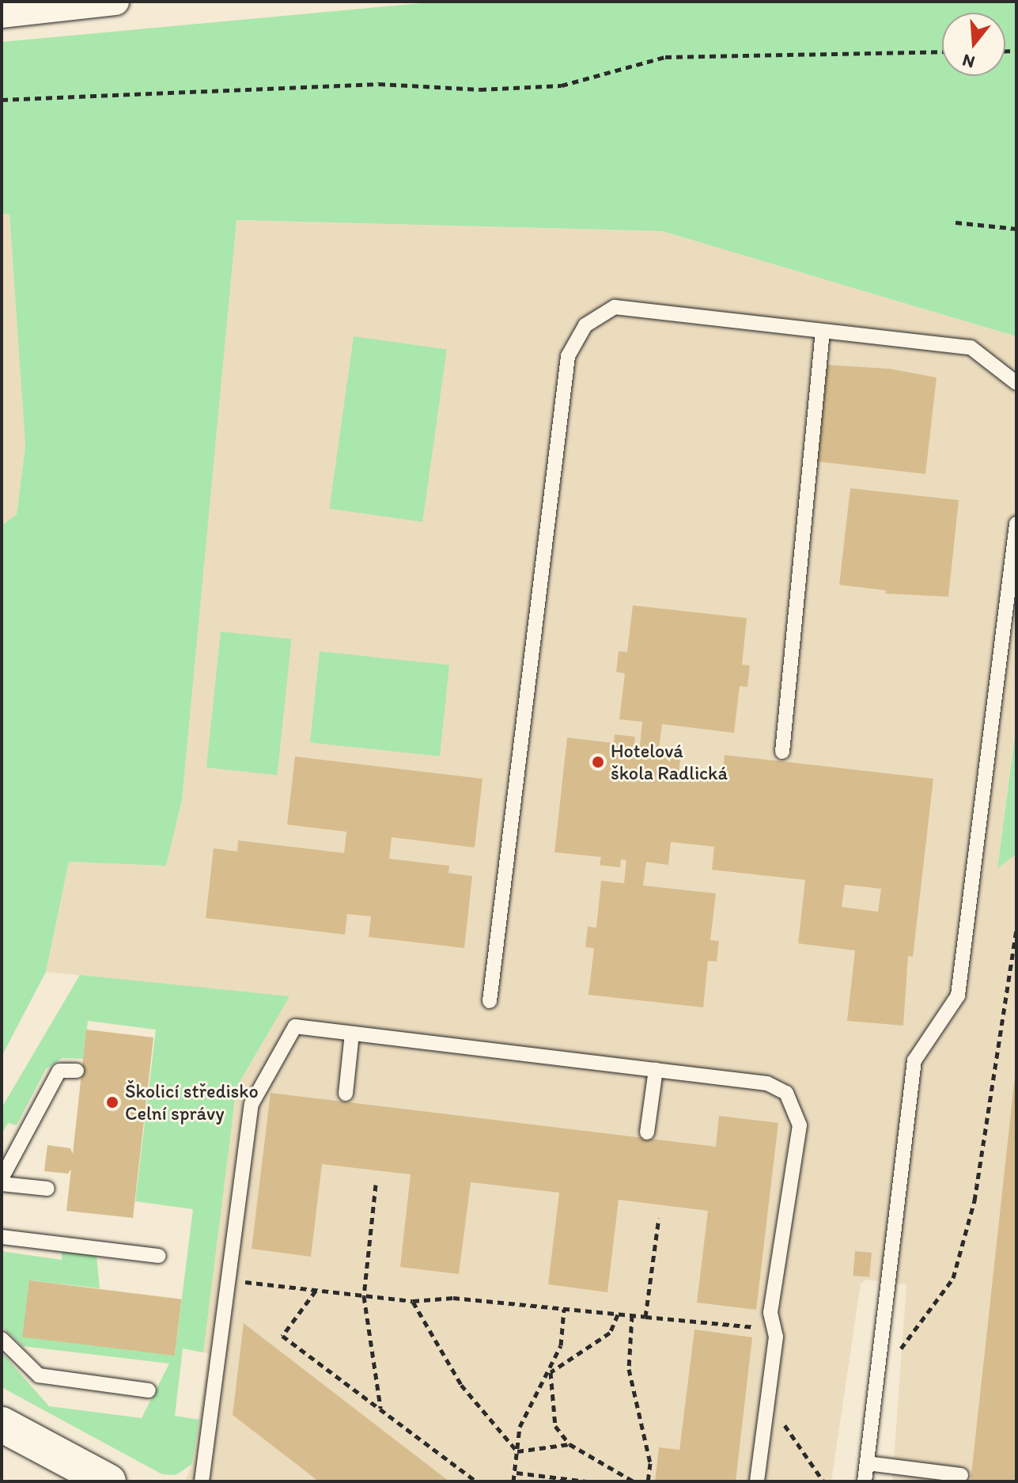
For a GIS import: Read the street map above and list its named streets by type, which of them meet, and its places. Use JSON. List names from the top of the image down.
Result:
{
  "places": ["Hotelová škola Radlická", "Školicí středisko Celní správy"],
  "north": "bottom"
}
